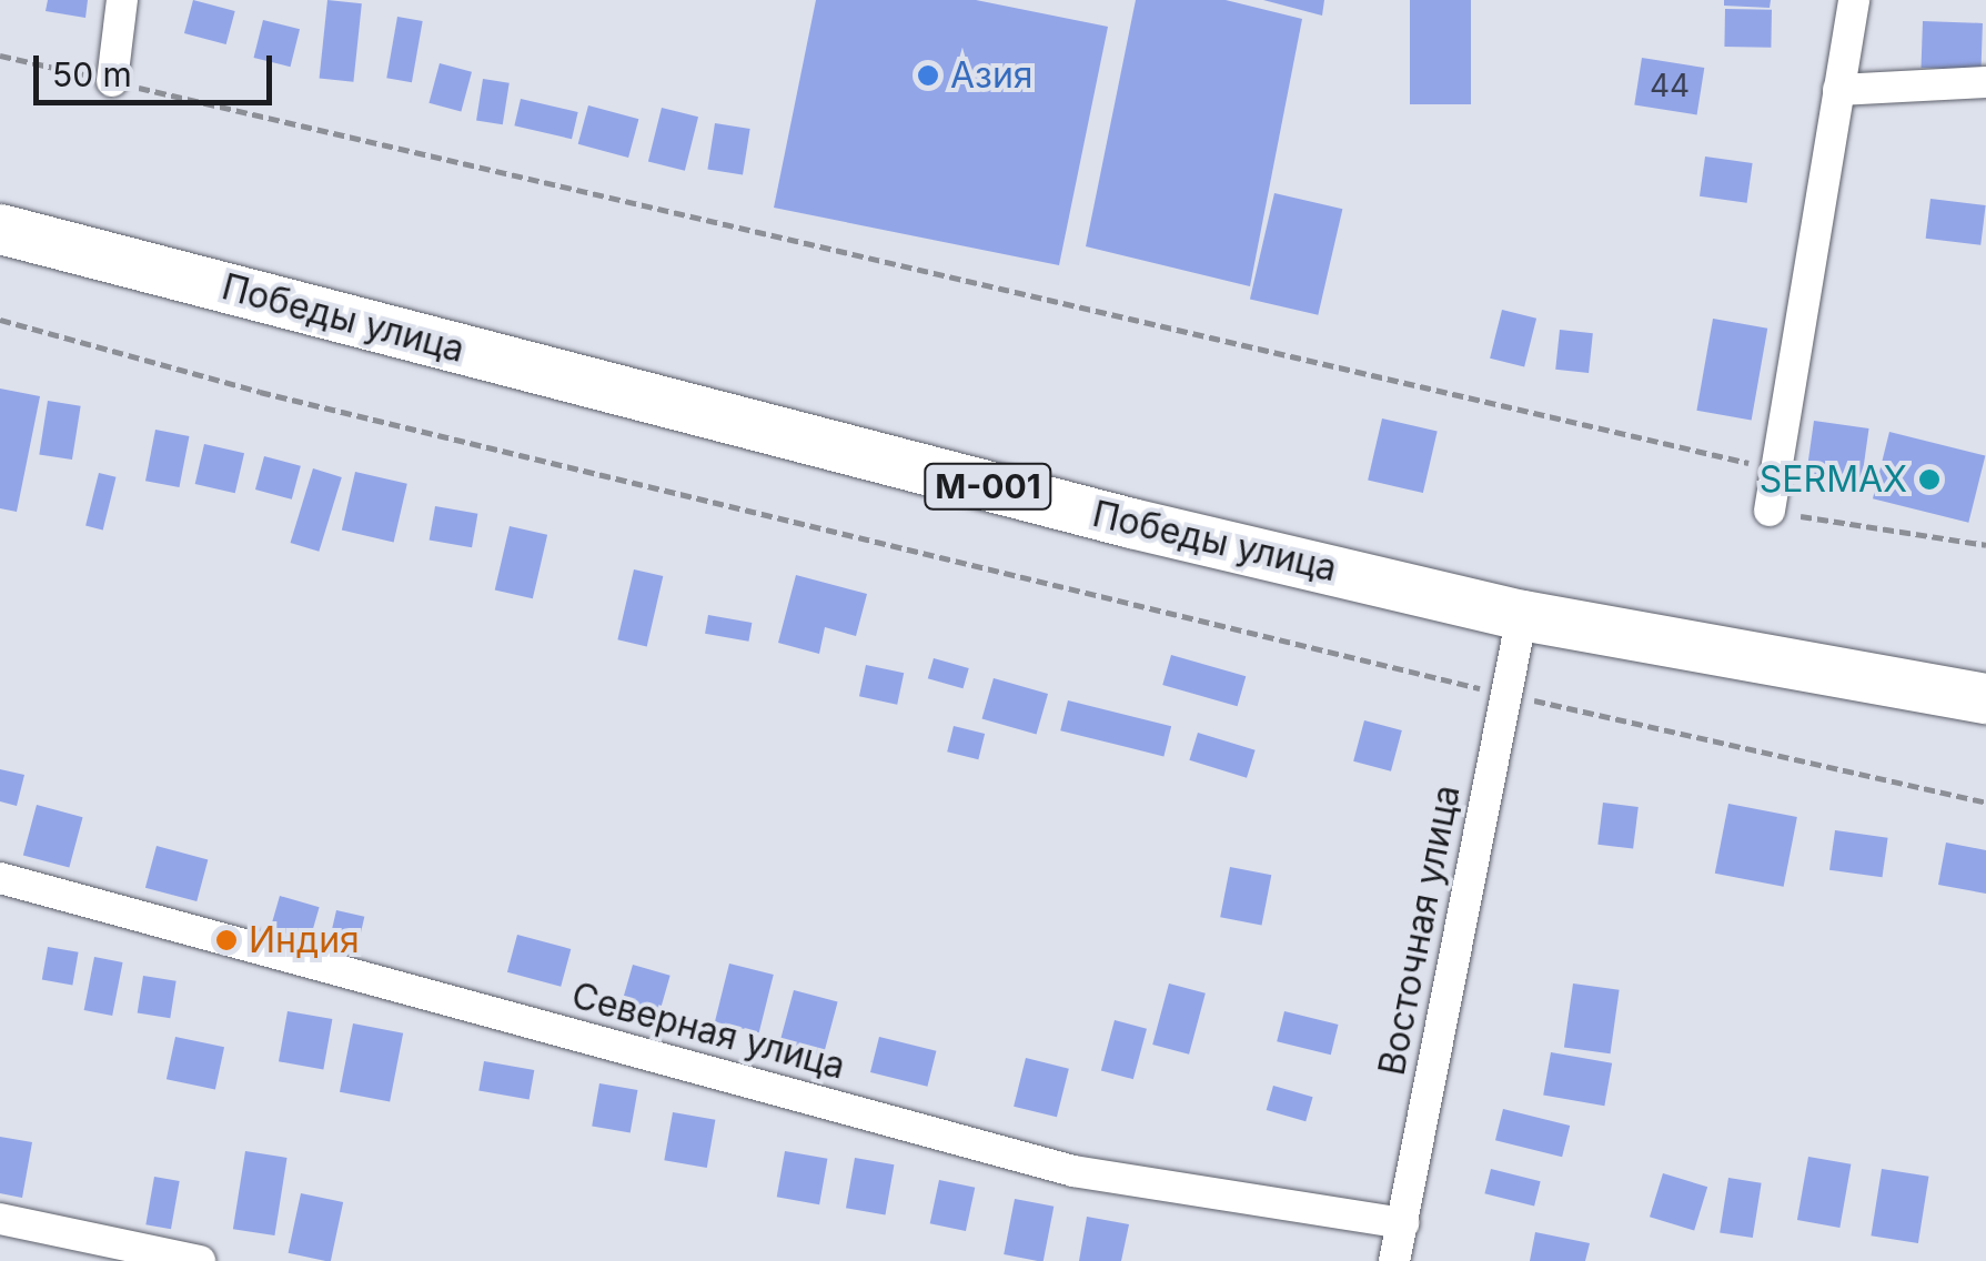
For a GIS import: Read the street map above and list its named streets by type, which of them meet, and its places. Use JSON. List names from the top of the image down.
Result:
{
  "streets": {
    "main road": ["Победы улица", "М-001"],
    "street": ["Восточная улица", "Северная улица"]
  },
  "crossings": [
    ["Победы улица", "Восточная улица"],
    ["Восточная улица", "Северная улица"]
  ],
  "places": ["Азия", "SERMAX", "Индия"],
  "house_numbers": ["44"],
  "scale_bar": "50 m"
}
